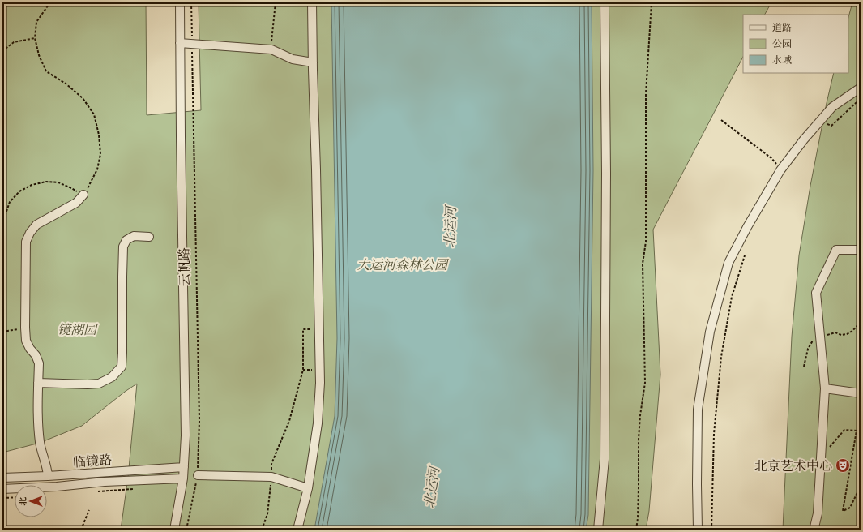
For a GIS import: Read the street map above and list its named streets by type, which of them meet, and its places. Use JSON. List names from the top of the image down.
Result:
{
  "streets": {
    "street": ["云帆路", "临镜路"]
  },
  "crossings": [
    ["云帆路", "临镜路"]
  ],
  "water": ["北运河"],
  "parks": ["大运河森林公园", "镜湖园"],
  "places": {
    "theatre": ["北京艺术中心"]
  },
  "legend": ["道路", "公园", "水域"],
  "north": "left"
}
